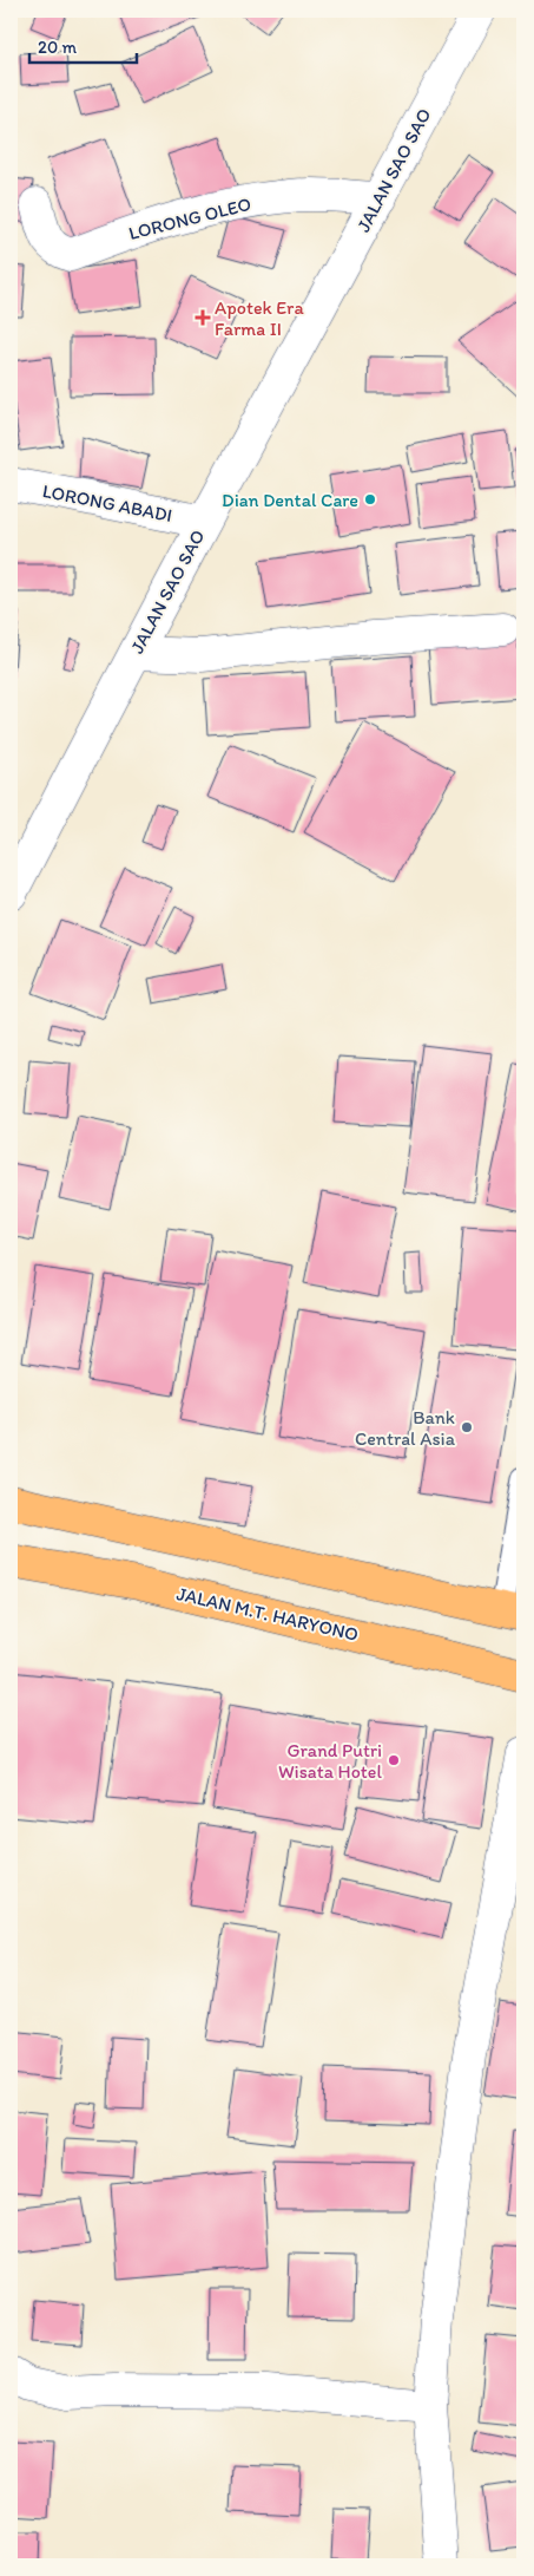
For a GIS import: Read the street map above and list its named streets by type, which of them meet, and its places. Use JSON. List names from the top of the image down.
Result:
{
  "streets": {
    "highway": ["JALAN M.T. HARYONO"],
    "street": ["JALAN SAO SAO", "LORONG OLEO", "LORONG ABADI"]
  },
  "crossings": [
    ["JALAN SAO SAO", "LORONG OLEO"],
    ["JALAN SAO SAO", "LORONG ABADI"]
  ],
  "places": {
    "health": ["Apotek Era Farma II"],
    "other": ["Dian Dental Care", "Bank Central Asia", "Grand Putri Wisata Hotel"]
  },
  "scale_bar": "20 m"
}
